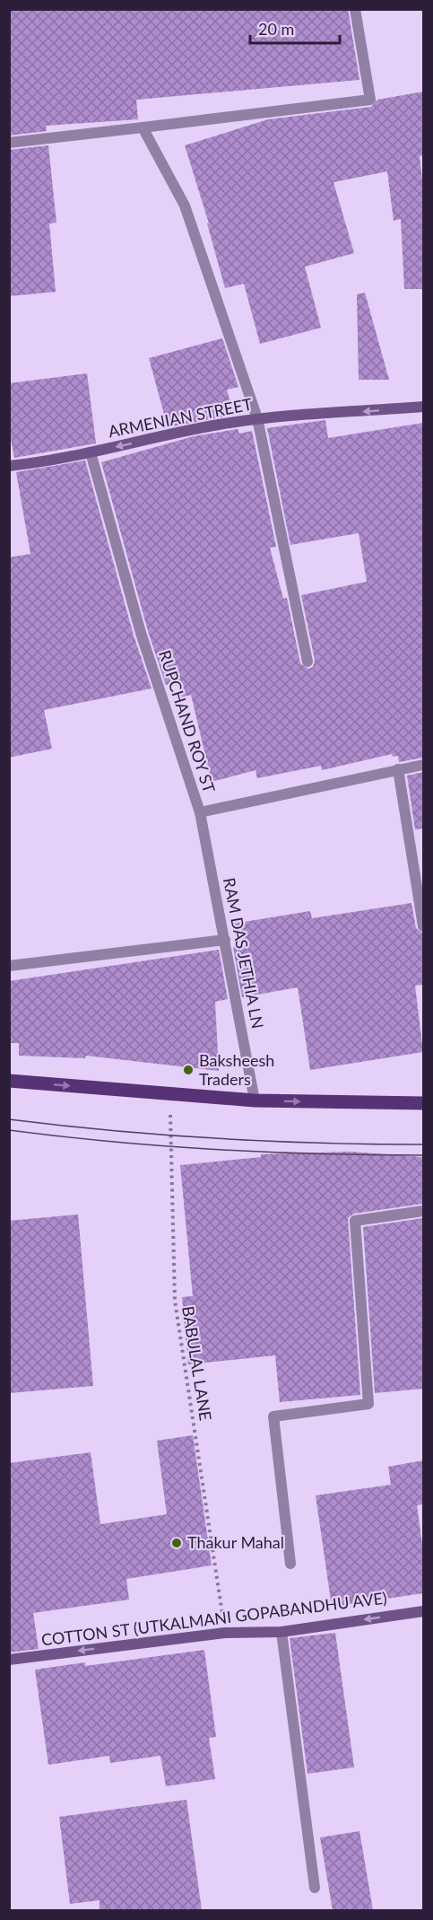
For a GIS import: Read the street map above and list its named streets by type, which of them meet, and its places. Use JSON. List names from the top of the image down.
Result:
{
  "streets": {
    "street": [
      "ARMENIAN STREET",
      "RUPCHAND ROY ST",
      "RAM DAS JETHIA LN",
      "COTTON ST (UTKALMANI GOPABANDHU AVE)"
    ],
    "path": ["BABULAL LANE"]
  },
  "crossings": [
    ["ARMENIAN STREET", "RUPCHAND ROY ST"],
    ["RUPCHAND ROY ST", "RAM DAS JETHIA LN"],
    ["BABULAL LANE", "COTTON ST (UTKALMANI GOPABANDHU AVE)"]
  ],
  "one_way": ["ARMENIAN STREET", "COTTON ST (UTKALMANI GOPABANDHU AVE)"],
  "places": ["Baksheesh Traders", "Thakur Mahal"],
  "scale_bar": "20 m"
}
